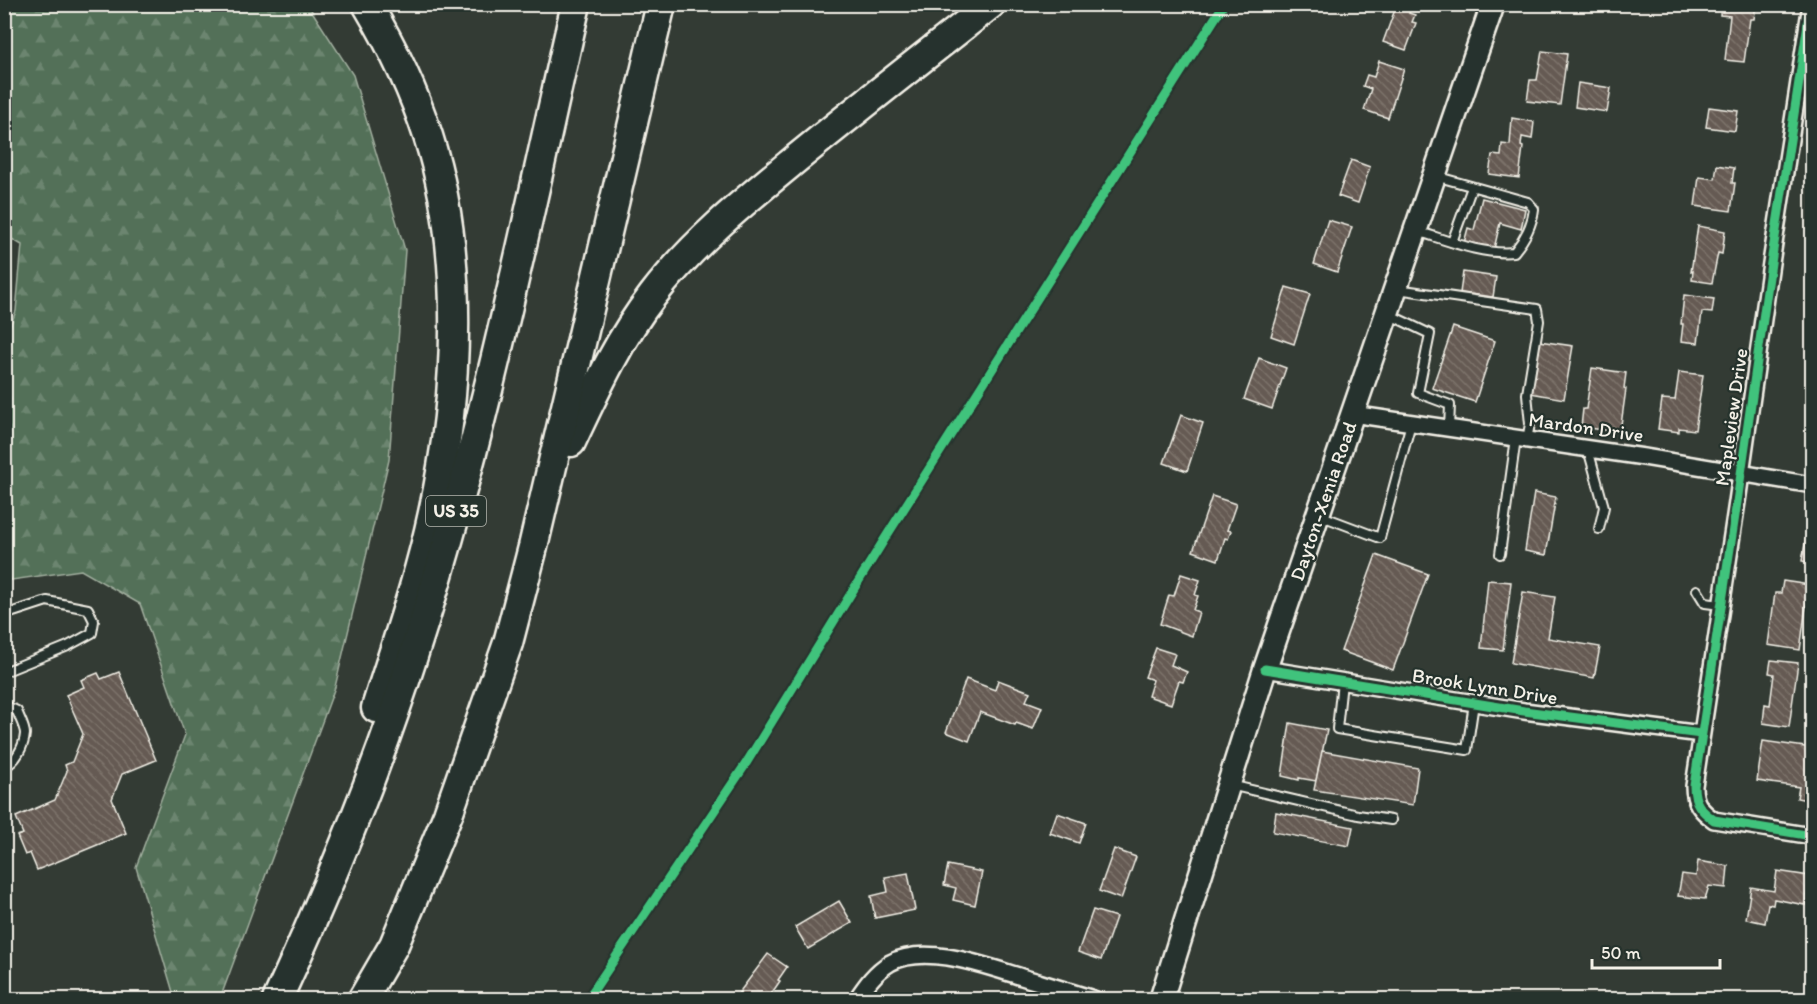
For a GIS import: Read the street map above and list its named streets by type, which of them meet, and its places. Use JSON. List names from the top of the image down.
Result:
{
  "streets": {
    "highway": ["US 35"],
    "main road": ["Dayton-Xenia Road"],
    "street": ["Mapleview Drive", "Mardon Drive", "Brook Lynn Drive"]
  },
  "crossings": [
    ["Mapleview Drive", "Mardon Drive"],
    ["Mapleview Drive", "Brook Lynn Drive"],
    ["Mardon Drive", "Dayton-Xenia Road"],
    ["Dayton-Xenia Road", "Brook Lynn Drive"]
  ],
  "scale_bar": "50 m"
}
